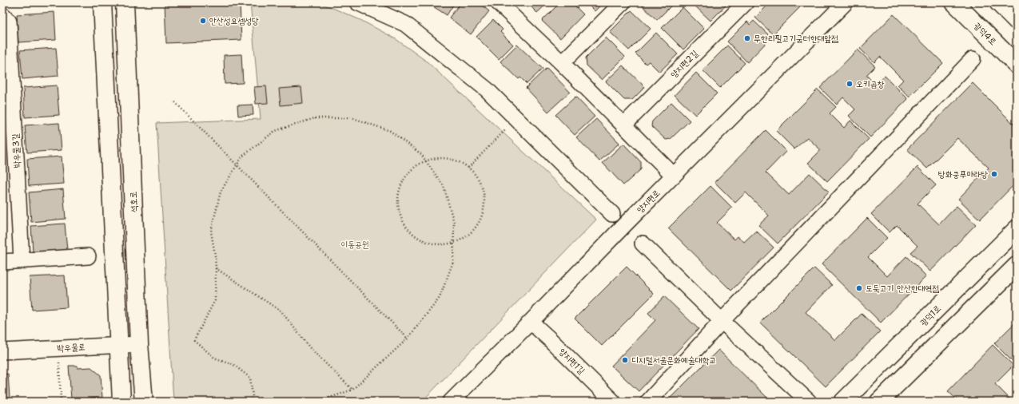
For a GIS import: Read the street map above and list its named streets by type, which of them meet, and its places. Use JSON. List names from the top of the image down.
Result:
{
  "streets": {
    "main road": ["광덕4로", "석호로", "광덕1로"],
    "street": [
      "양지편2길",
      "박우물3길",
      "양지편로",
      "박우물로",
      "양지편1길"
    ]
  },
  "crossings": [
    ["양지편로", "양지편1길"],
    ["석호로", "박우물로"]
  ],
  "parks": ["이동공원"],
  "places": [
    "안산성요셉성당",
    "무한리필고기굼터한대앞점",
    "오키곱창",
    "탕화쿵푸마라탕",
    "도둑고기 안산한대역점",
    "디지털서울문화예술대학교"
  ]
}
